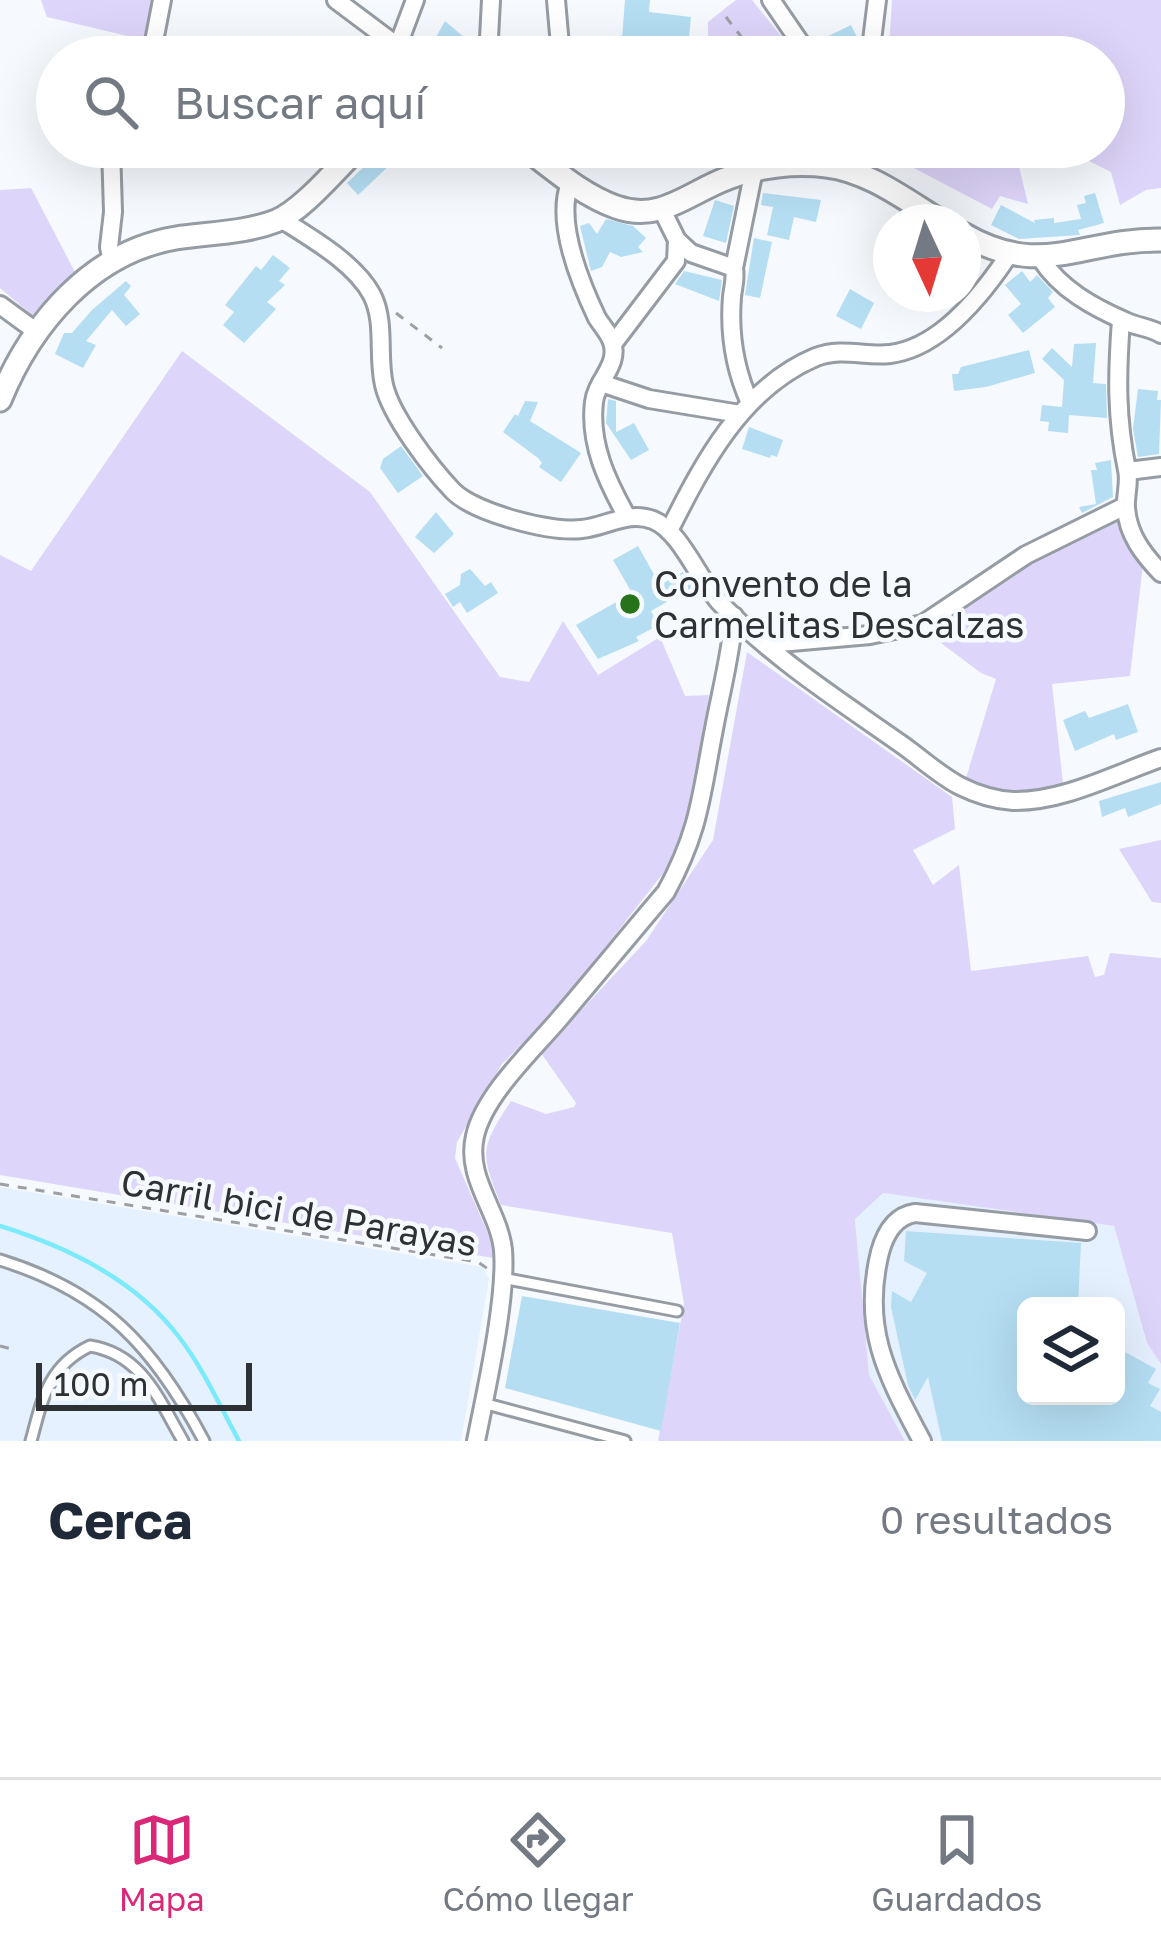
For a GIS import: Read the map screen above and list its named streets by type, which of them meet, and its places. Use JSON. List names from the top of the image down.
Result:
{
  "streets": {
    "path": ["Carril bici de Parayas"]
  },
  "places": ["Convento de la Carmelitas Descalzas"],
  "scale_bar": "100 m",
  "north": "bottom",
  "page": {
    "search": "Buscar aquí",
    "scale": "100 m",
    "heading": ["Cerca", "0 resultados"],
    "nav": ["Mapa", "Cómo llegar", "Guardados"]
  }
}
